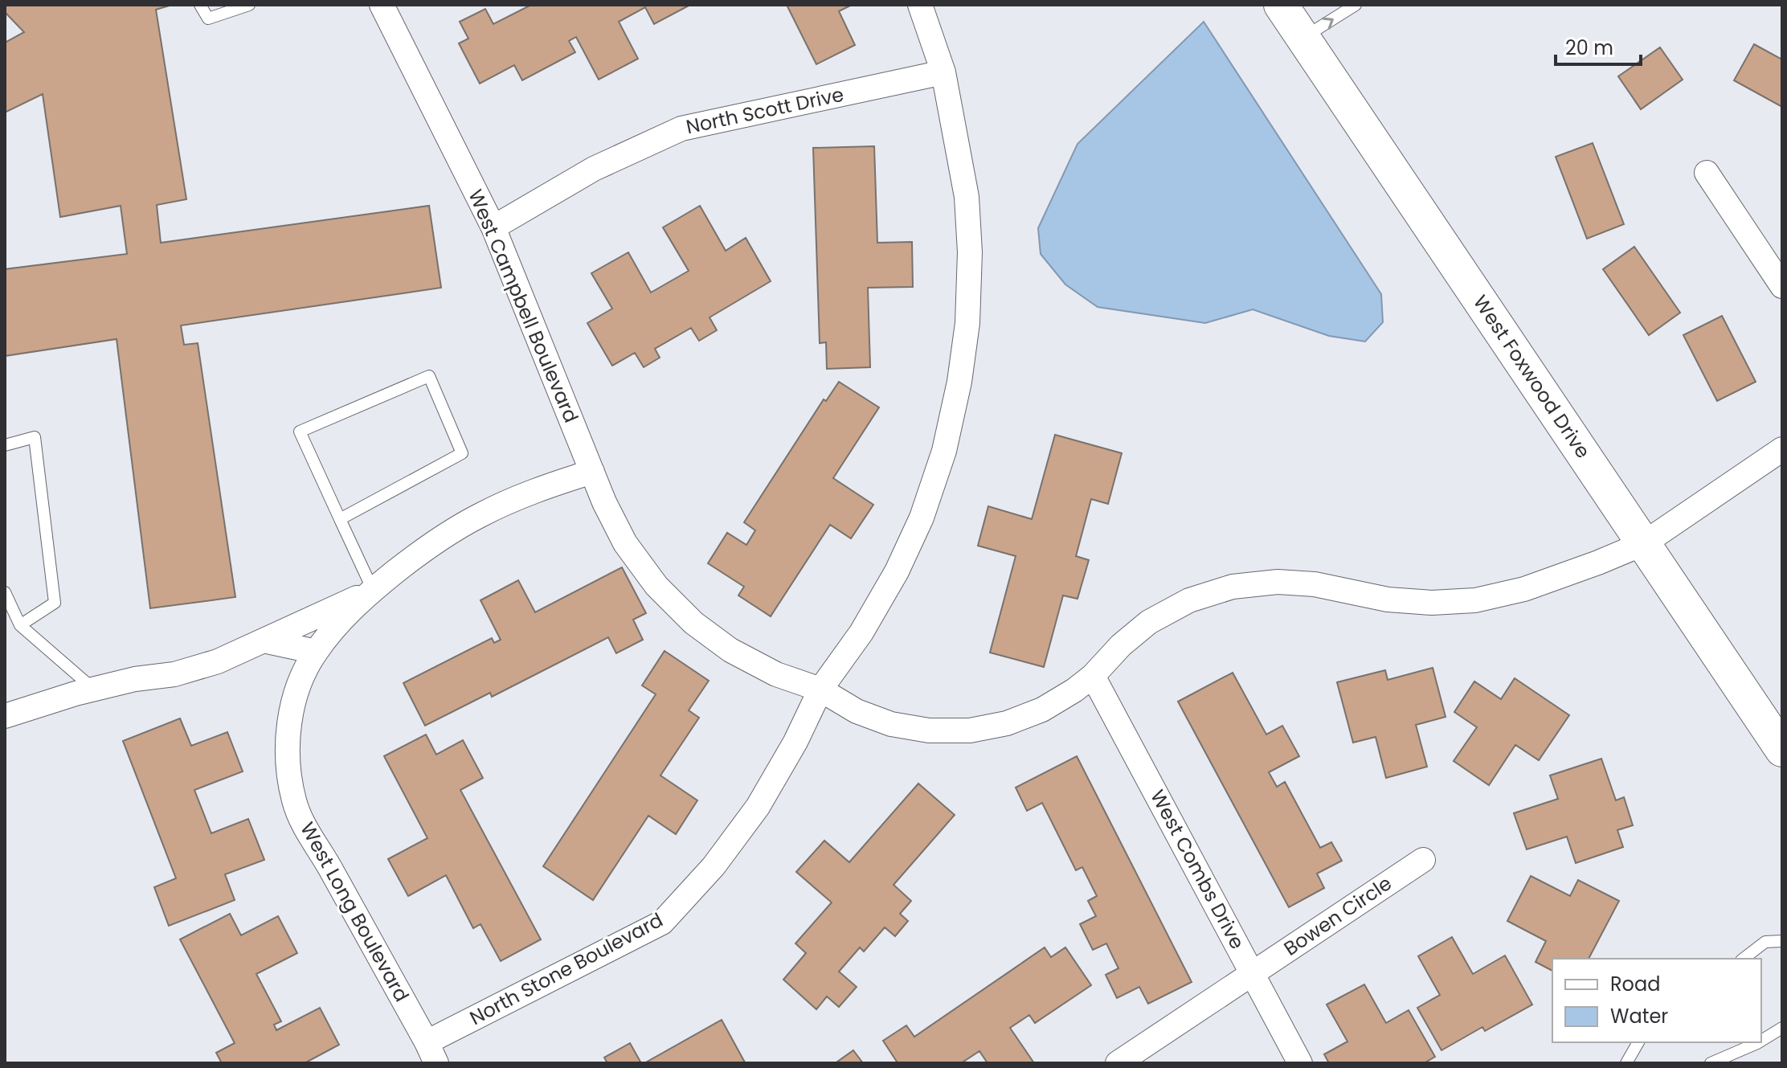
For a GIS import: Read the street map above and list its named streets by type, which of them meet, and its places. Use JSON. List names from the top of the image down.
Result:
{
  "streets": {
    "main road": ["West Foxwood Drive"],
    "street": [
      "North Scott Drive",
      "West Campbell Boulevard",
      "West Combs Drive",
      "West Long Boulevard",
      "Bowen Circle",
      "North Stone Boulevard"
    ]
  },
  "crossings": [
    ["North Scott Drive", "West Campbell Boulevard"],
    ["North Scott Drive", "North Stone Boulevard"],
    ["West Campbell Boulevard", "West Foxwood Drive"],
    ["West Campbell Boulevard", "West Combs Drive"],
    ["West Campbell Boulevard", "North Stone Boulevard"],
    ["West Combs Drive", "Bowen Circle"],
    ["West Long Boulevard", "North Stone Boulevard"]
  ],
  "legend": ["Road", "Water"],
  "scale_bar": "20 m"
}
